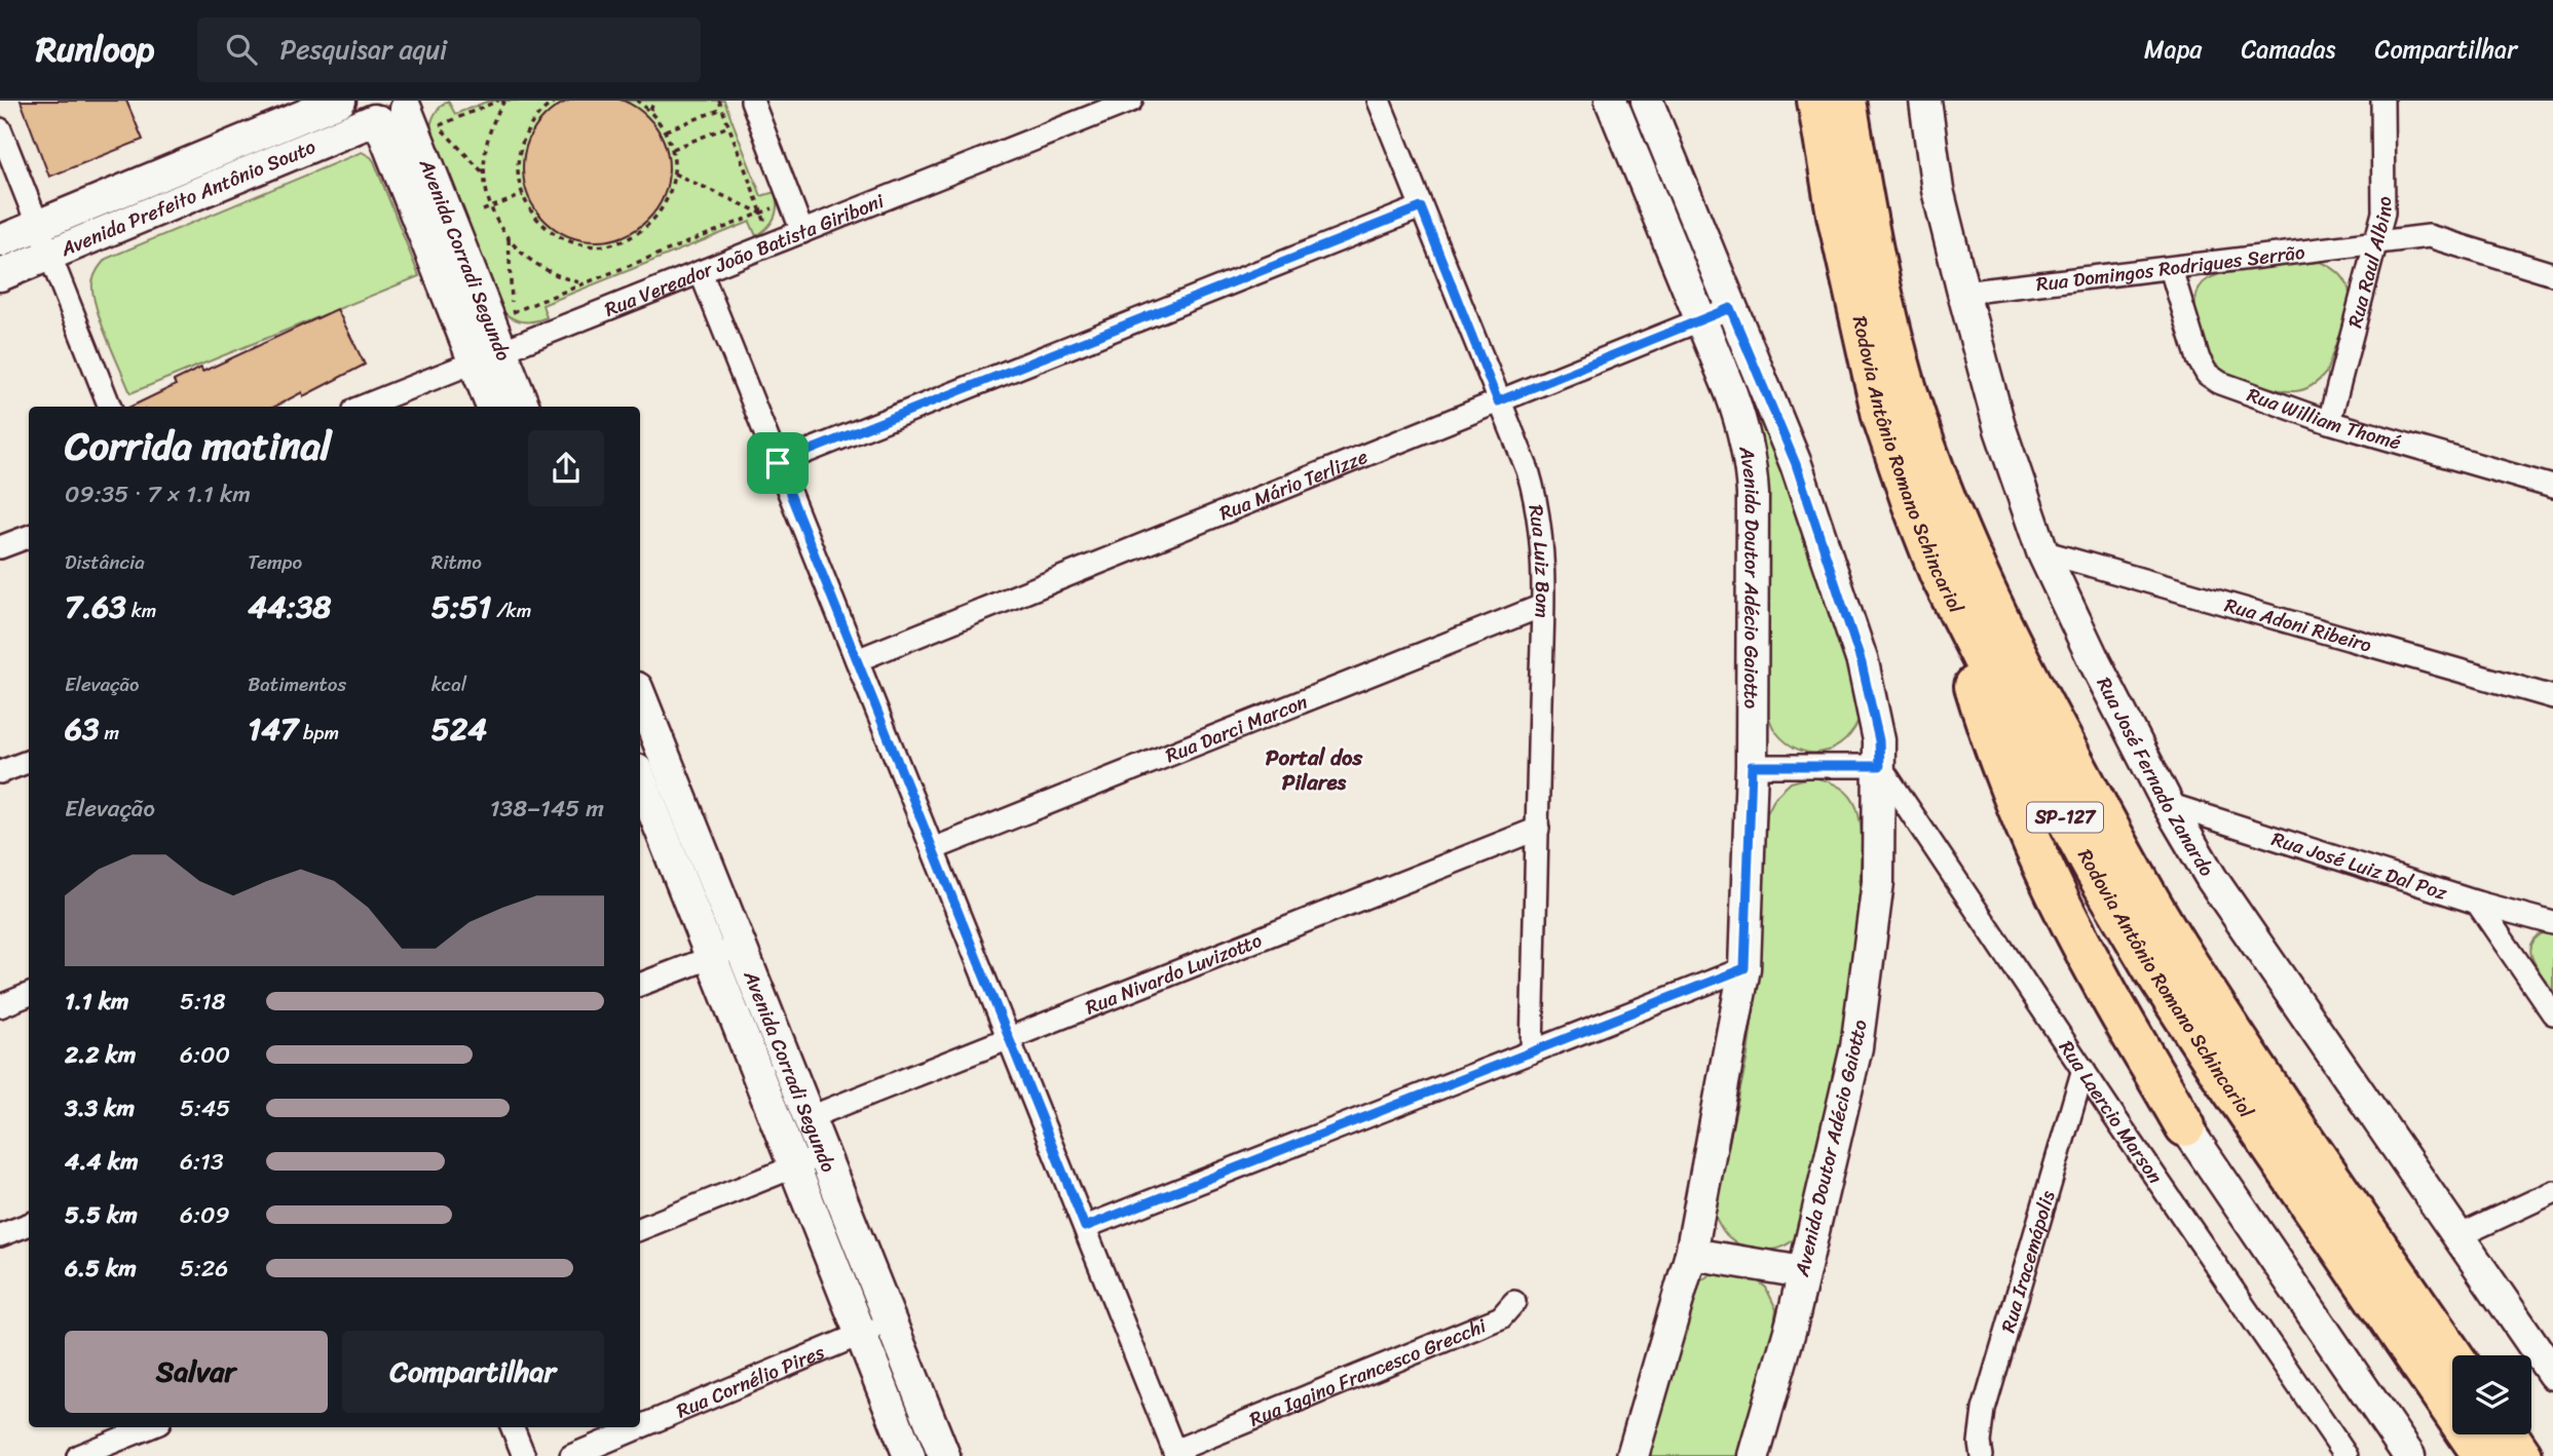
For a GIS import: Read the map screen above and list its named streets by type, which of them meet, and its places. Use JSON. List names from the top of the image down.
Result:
{
  "streets": {
    "highway": ["Rodovia Antônio Romano Schincariol", "SP-127"],
    "street": [
      "Avenida Prefeito Antônio Souto",
      "Rua Vereador João Batista Giriboni",
      "Avenida Corradi Segundo",
      "Rua Raul Albino",
      "Rua Domingos Rodrigues Serrão",
      "Rua William Thomé",
      "Rua Mário Terlizze",
      "Rua Luiz Bom",
      "Avenida Doutor Adécio Gaiotto",
      "Rua Adoni Ribeiro",
      "Rua Darci Marcon",
      "Rua José Fernado Zanardo",
      "Rua José Luiz Dal Poz",
      "Rua Nivardo Luvizotto",
      "Rua Laercio Marson",
      "Rua Iracemápolis",
      "Rua Iggino Francesco Grecchi",
      "Rua Cornélio Pires"
    ]
  },
  "crossings": [
    ["Avenida Prefeito Antônio Souto", "Avenida Corradi Segundo"],
    ["Rua Vereador João Batista Giriboni", "Avenida Corradi Segundo"],
    ["Avenida Corradi Segundo", "Rua Nivardo Luvizotto"],
    ["Avenida Corradi Segundo", "Rua Cornélio Pires"],
    ["Rua Raul Albino", "Rua Domingos Rodrigues Serrão"],
    ["Rua Raul Albino", "Rua William Thomé"],
    ["Rua Domingos Rodrigues Serrão", "Rua William Thomé"],
    ["Rua Domingos Rodrigues Serrão", "Rua José Fernado Zanardo"],
    ["Rua Mário Terlizze", "Rua Luiz Bom"],
    ["Rua Mário Terlizze", "Avenida Doutor Adécio Gaiotto"],
    ["Rua Luiz Bom", "Rua Darci Marcon"],
    ["Rua Luiz Bom", "Rua Nivardo Luvizotto"],
    ["Avenida Doutor Adécio Gaiotto", "Rua Laercio Marson"],
    ["Rua Adoni Ribeiro", "Rua José Fernado Zanardo"],
    ["Rua José Fernado Zanardo", "Rua José Luiz Dal Poz"],
    ["Rua Laercio Marson", "Rua Iracemápolis"]
  ],
  "districts": ["Portal dos Pilares"],
  "page": {
    "header": "Runloop",
    "search": "Pesquisar aqui",
    "nav": ["Mapa", "Camadas", "Compartilhar"],
    "heading": ["Corrida matinal", "09:35 · 7 × 1.1 km"],
    "stats": [
      ["Distância", "7.63 km"],
      ["Tempo", "44:38"],
      ["Ritmo", "5:51 /km"],
      ["Elevação", "63 m"],
      ["Batimentos", "147 bpm"],
      ["kcal", "524"]
    ],
    "chart": ["Elevação", "138–145 m"],
    "list": [
      {
        "name": "1.1 km",
        "note": "5:18"
      },
      {
        "name": "2.2 km",
        "note": "6:00"
      },
      {
        "name": "3.3 km",
        "note": "5:45"
      },
      {
        "name": "4.4 km",
        "note": "6:13"
      },
      {
        "name": "5.5 km",
        "note": "6:09"
      },
      {
        "name": "6.5 km",
        "note": "5:26"
      }
    ],
    "buttons": ["Salvar", "Compartilhar"]
  }
}
